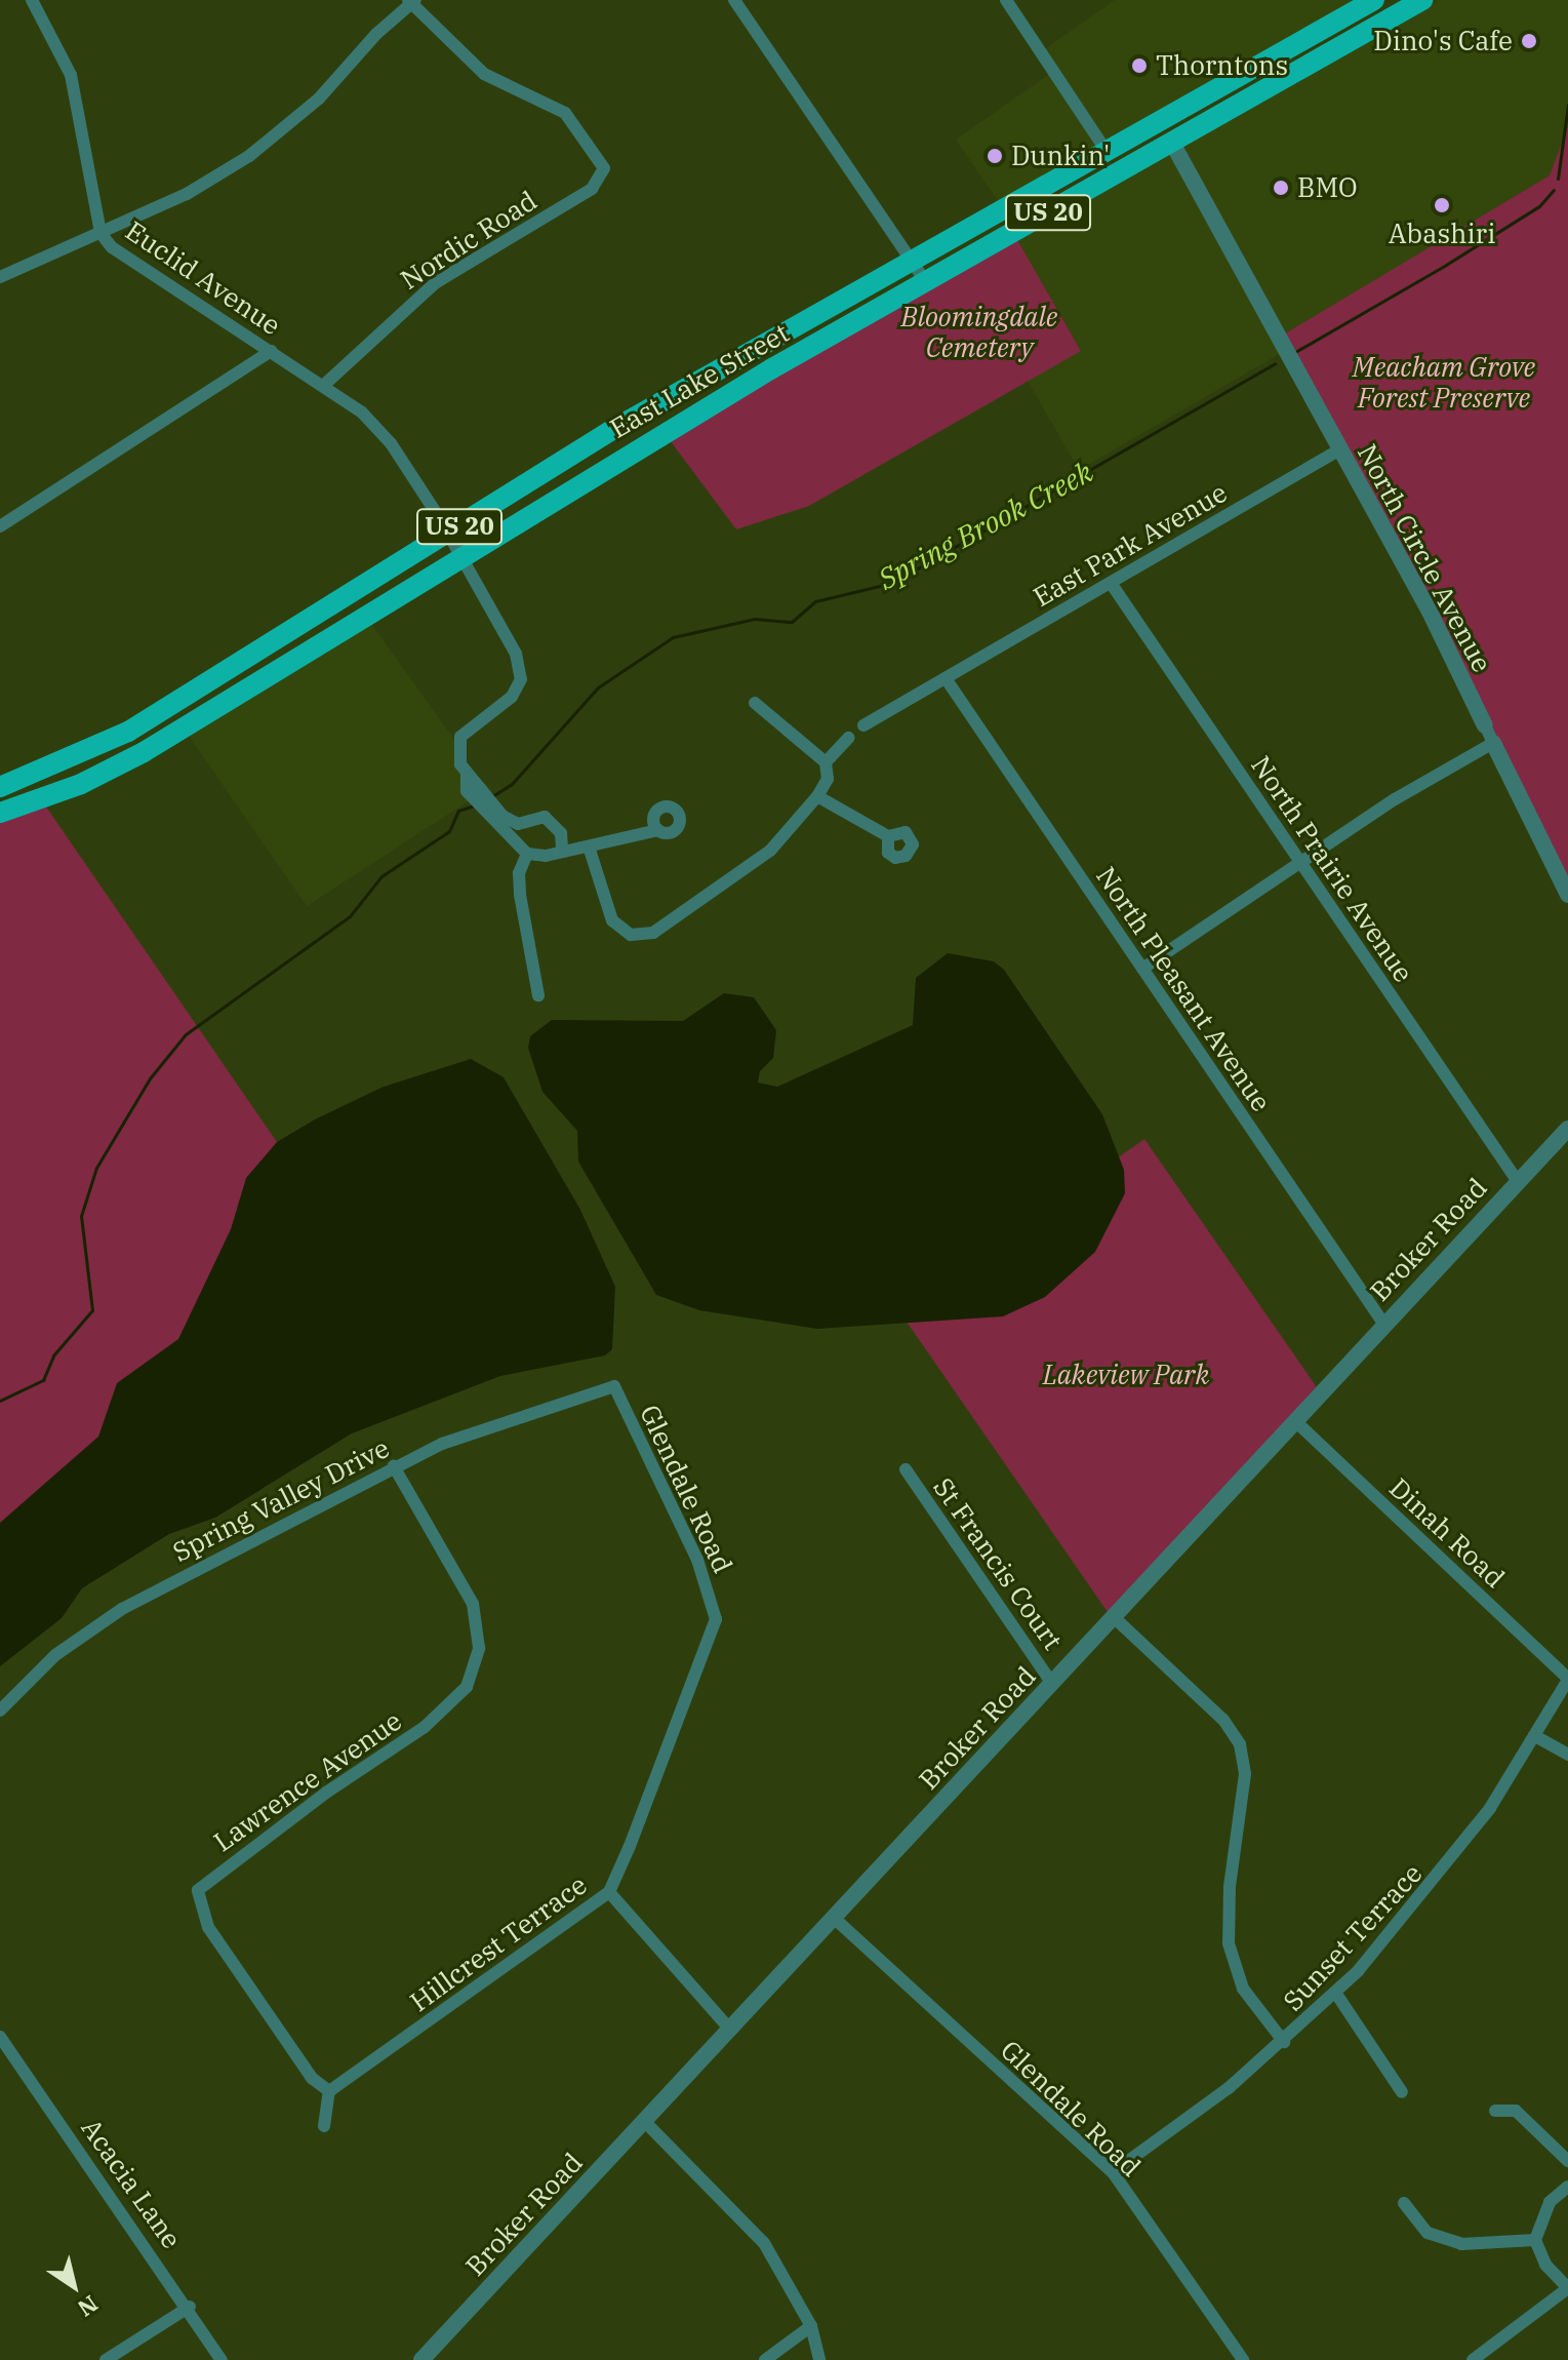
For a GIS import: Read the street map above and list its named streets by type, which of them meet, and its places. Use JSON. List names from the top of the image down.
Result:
{
  "streets": {
    "main road": ["US 20", "East Lake Street"],
    "street": [
      "Nordic Road",
      "Euclid Avenue",
      "East Park Avenue",
      "North Circle Avenue",
      "North Prairie Avenue",
      "North Pleasant Avenue",
      "Broker Road",
      "Glendale Road",
      "Spring Valley Drive",
      "Dinah Road",
      "St Francis Court",
      "Lawrence Avenue",
      "Sunset Terrace",
      "Hillcrest Terrace",
      "Acacia Lane"
    ]
  },
  "crossings": [
    ["Nordic Road", "Euclid Avenue"],
    ["Euclid Avenue", "East Lake Street"],
    ["East Lake Street", "North Circle Avenue"],
    ["East Park Avenue", "North Circle Avenue"],
    ["East Park Avenue", "North Prairie Avenue"],
    ["East Park Avenue", "North Pleasant Avenue"],
    ["North Prairie Avenue", "Broker Road"],
    ["North Pleasant Avenue", "Broker Road"],
    ["Broker Road", "Glendale Road"],
    ["Broker Road", "Dinah Road"],
    ["Broker Road", "St Francis Court"],
    ["Glendale Road", "Spring Valley Drive"],
    ["Glendale Road", "Sunset Terrace"],
    ["Glendale Road", "Hillcrest Terrace"],
    ["Spring Valley Drive", "Lawrence Avenue"],
    ["Dinah Road", "Sunset Terrace"],
    ["Lawrence Avenue", "Hillcrest Terrace"]
  ],
  "water": ["Spring Brook Creek"],
  "parks": ["Bloomingdale Cemetery", "Meacham Grove Forest Preserve", "Lakeview Park"],
  "places": [
    "Dino's Cafe",
    "Thorntons",
    "Dunkin'",
    "BMO",
    "Abashiri"
  ],
  "north": "bottom right"
}
